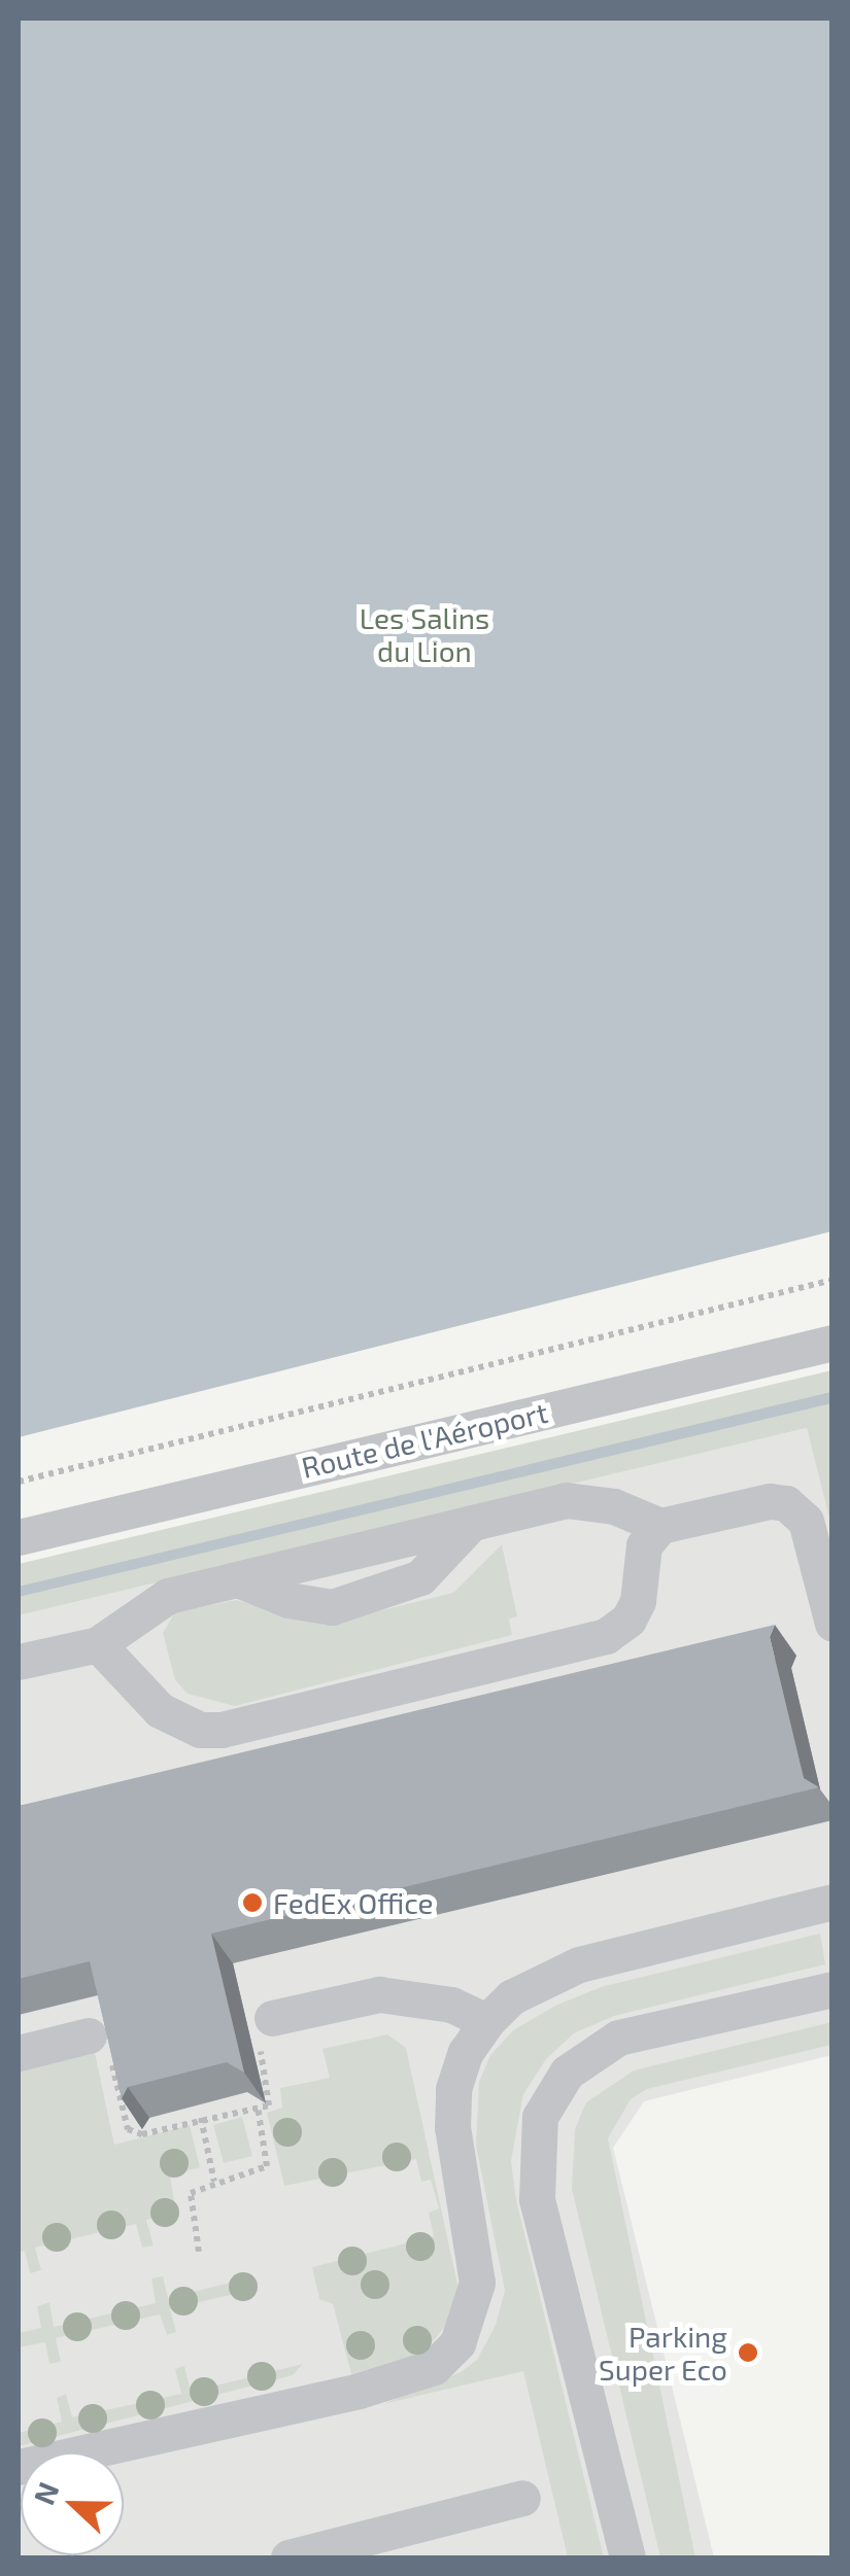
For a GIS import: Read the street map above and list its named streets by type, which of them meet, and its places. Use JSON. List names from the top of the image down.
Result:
{
  "streets": {
    "street": ["Route de l'Aéroport"]
  },
  "parks": ["Les Salins du Lion"],
  "places": ["FedEx Office", "Parking Super Eco"],
  "north": "left"
}
